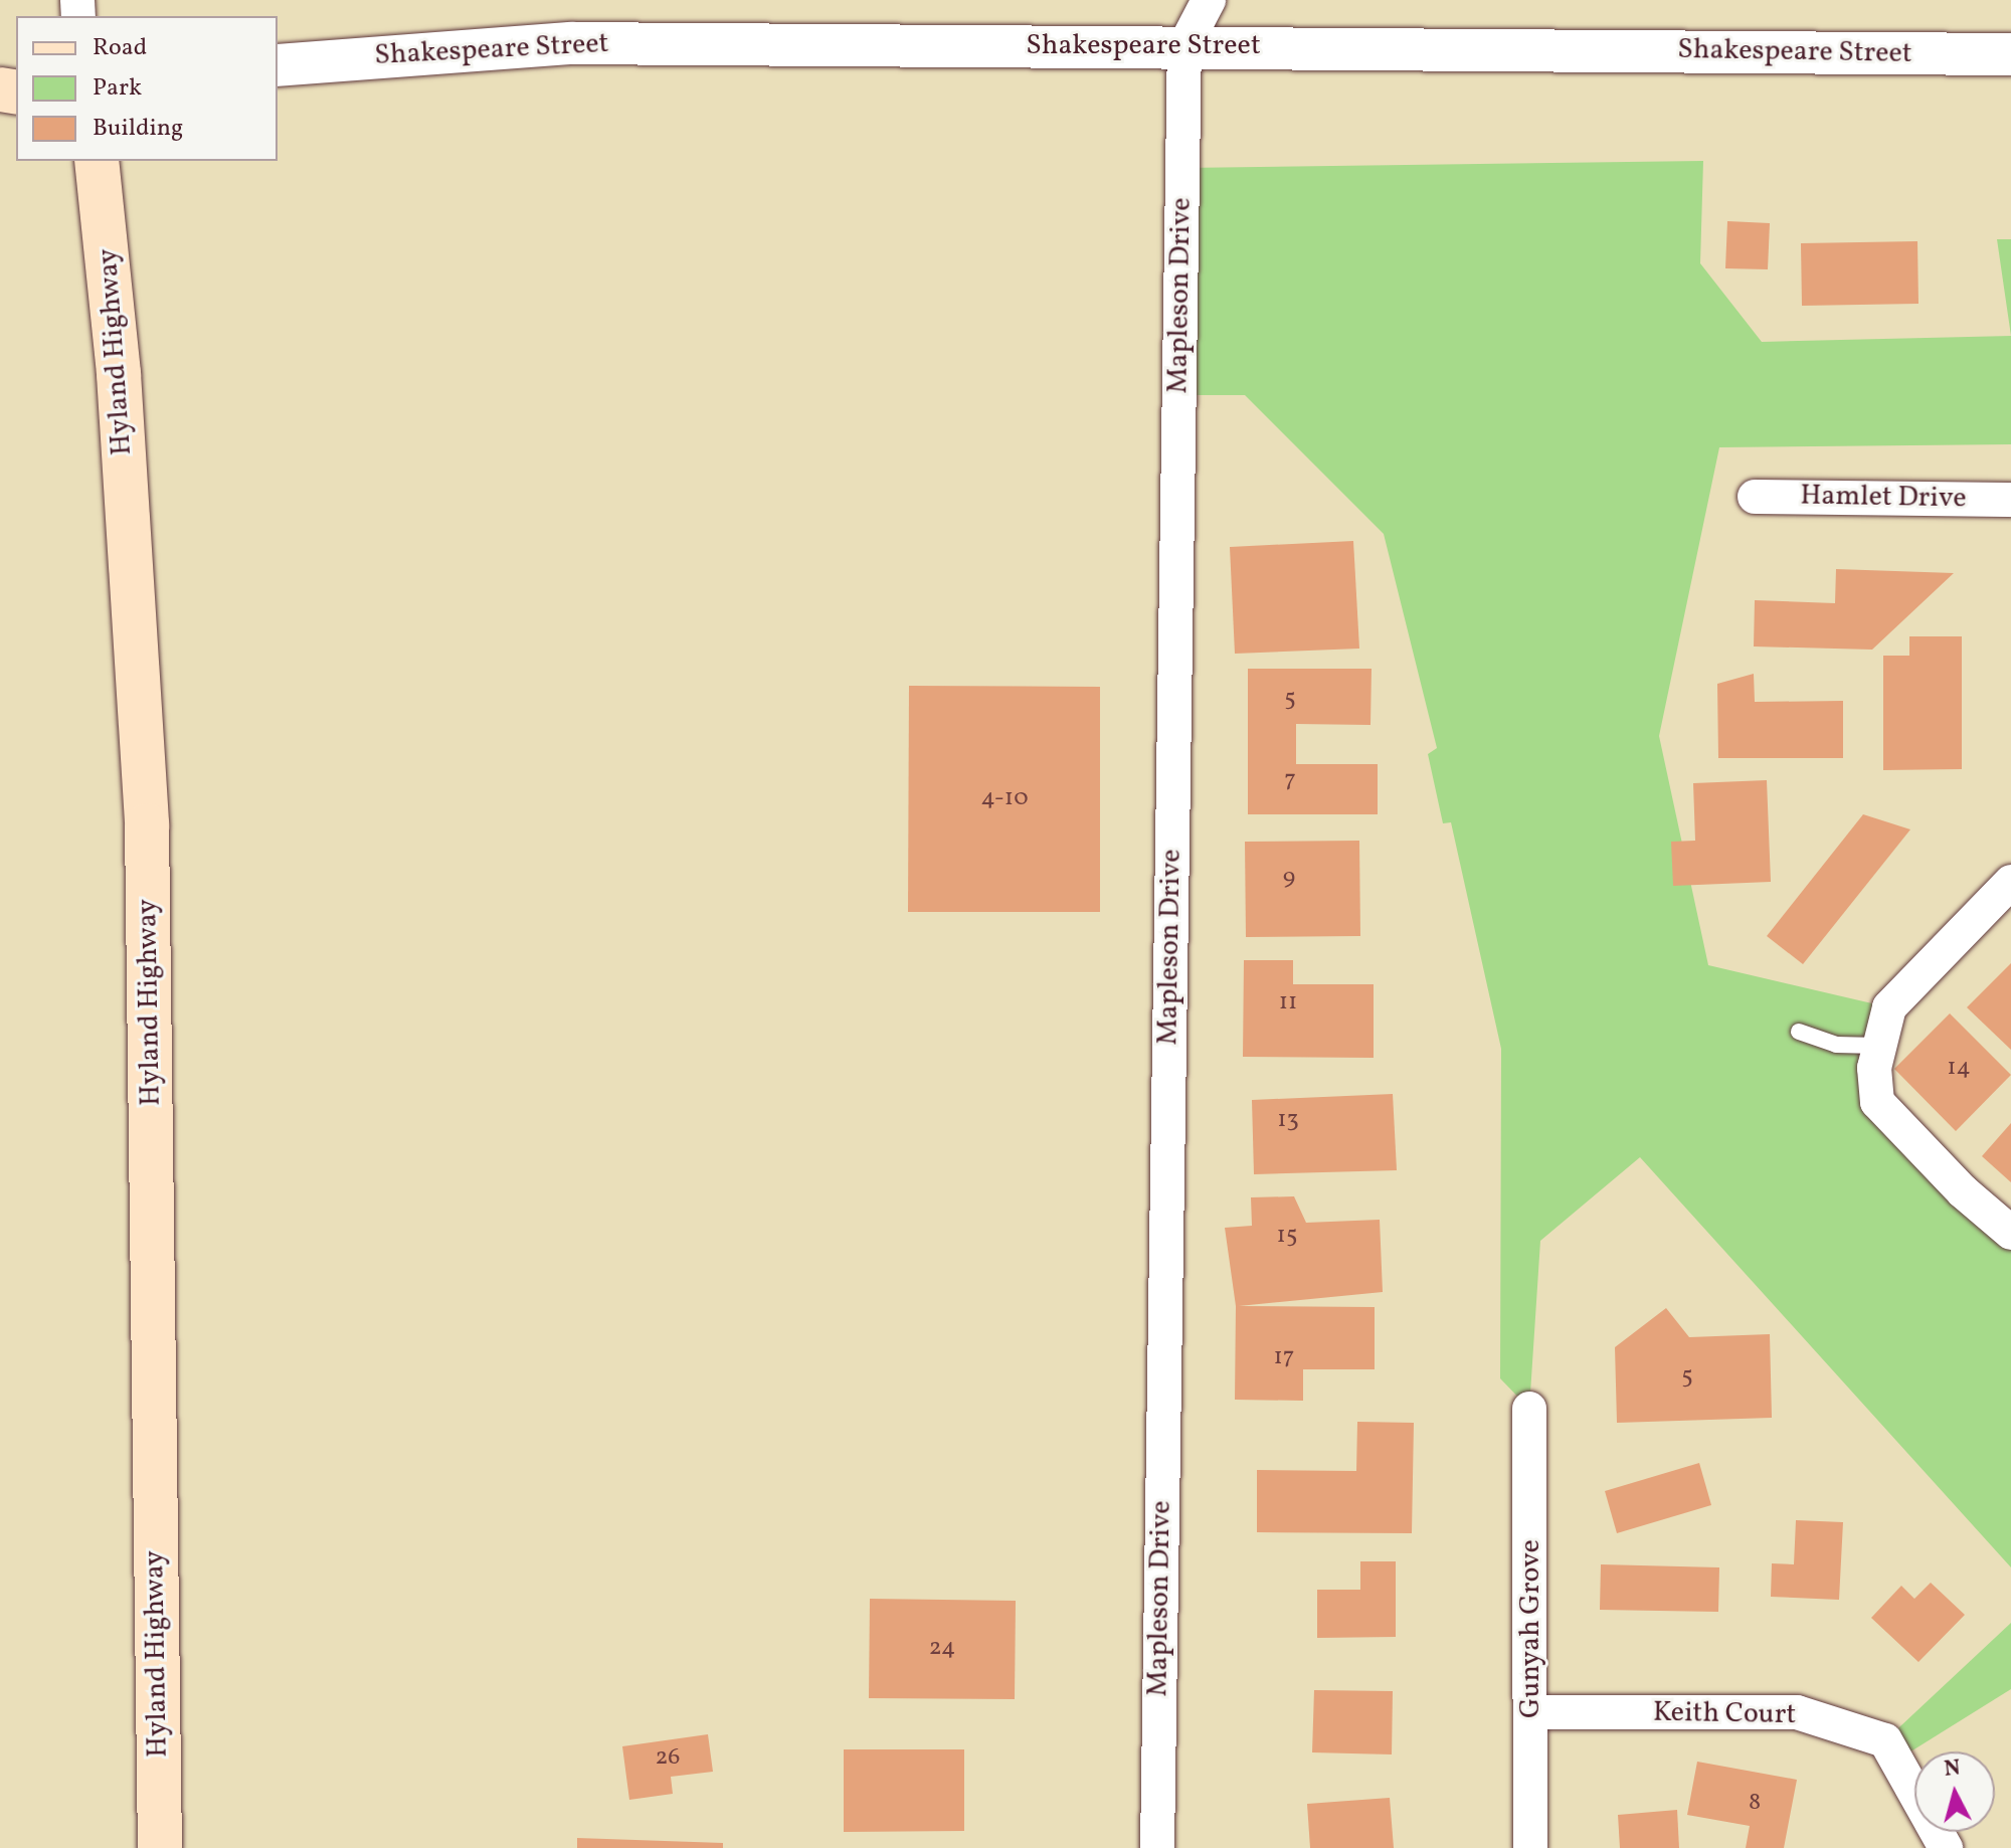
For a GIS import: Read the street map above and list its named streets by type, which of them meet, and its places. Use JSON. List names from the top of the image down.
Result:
{
  "streets": {
    "main road": ["Hyland Highway"],
    "street": [
      "Shakespeare Street",
      "Mapleson Drive",
      "Hamlet Drive",
      "Gunyah Grove",
      "Keith Court"
    ]
  },
  "crossings": [
    ["Shakespeare Street", "Mapleson Drive"],
    ["Gunyah Grove", "Keith Court"]
  ],
  "house_numbers": [
    "5",
    "7",
    "4-10",
    "9",
    "11",
    "14",
    "13",
    "15",
    "17",
    "5",
    "24",
    "26",
    "8"
  ],
  "legend": ["Road", "Park", "Building"],
  "north": "top"
}
